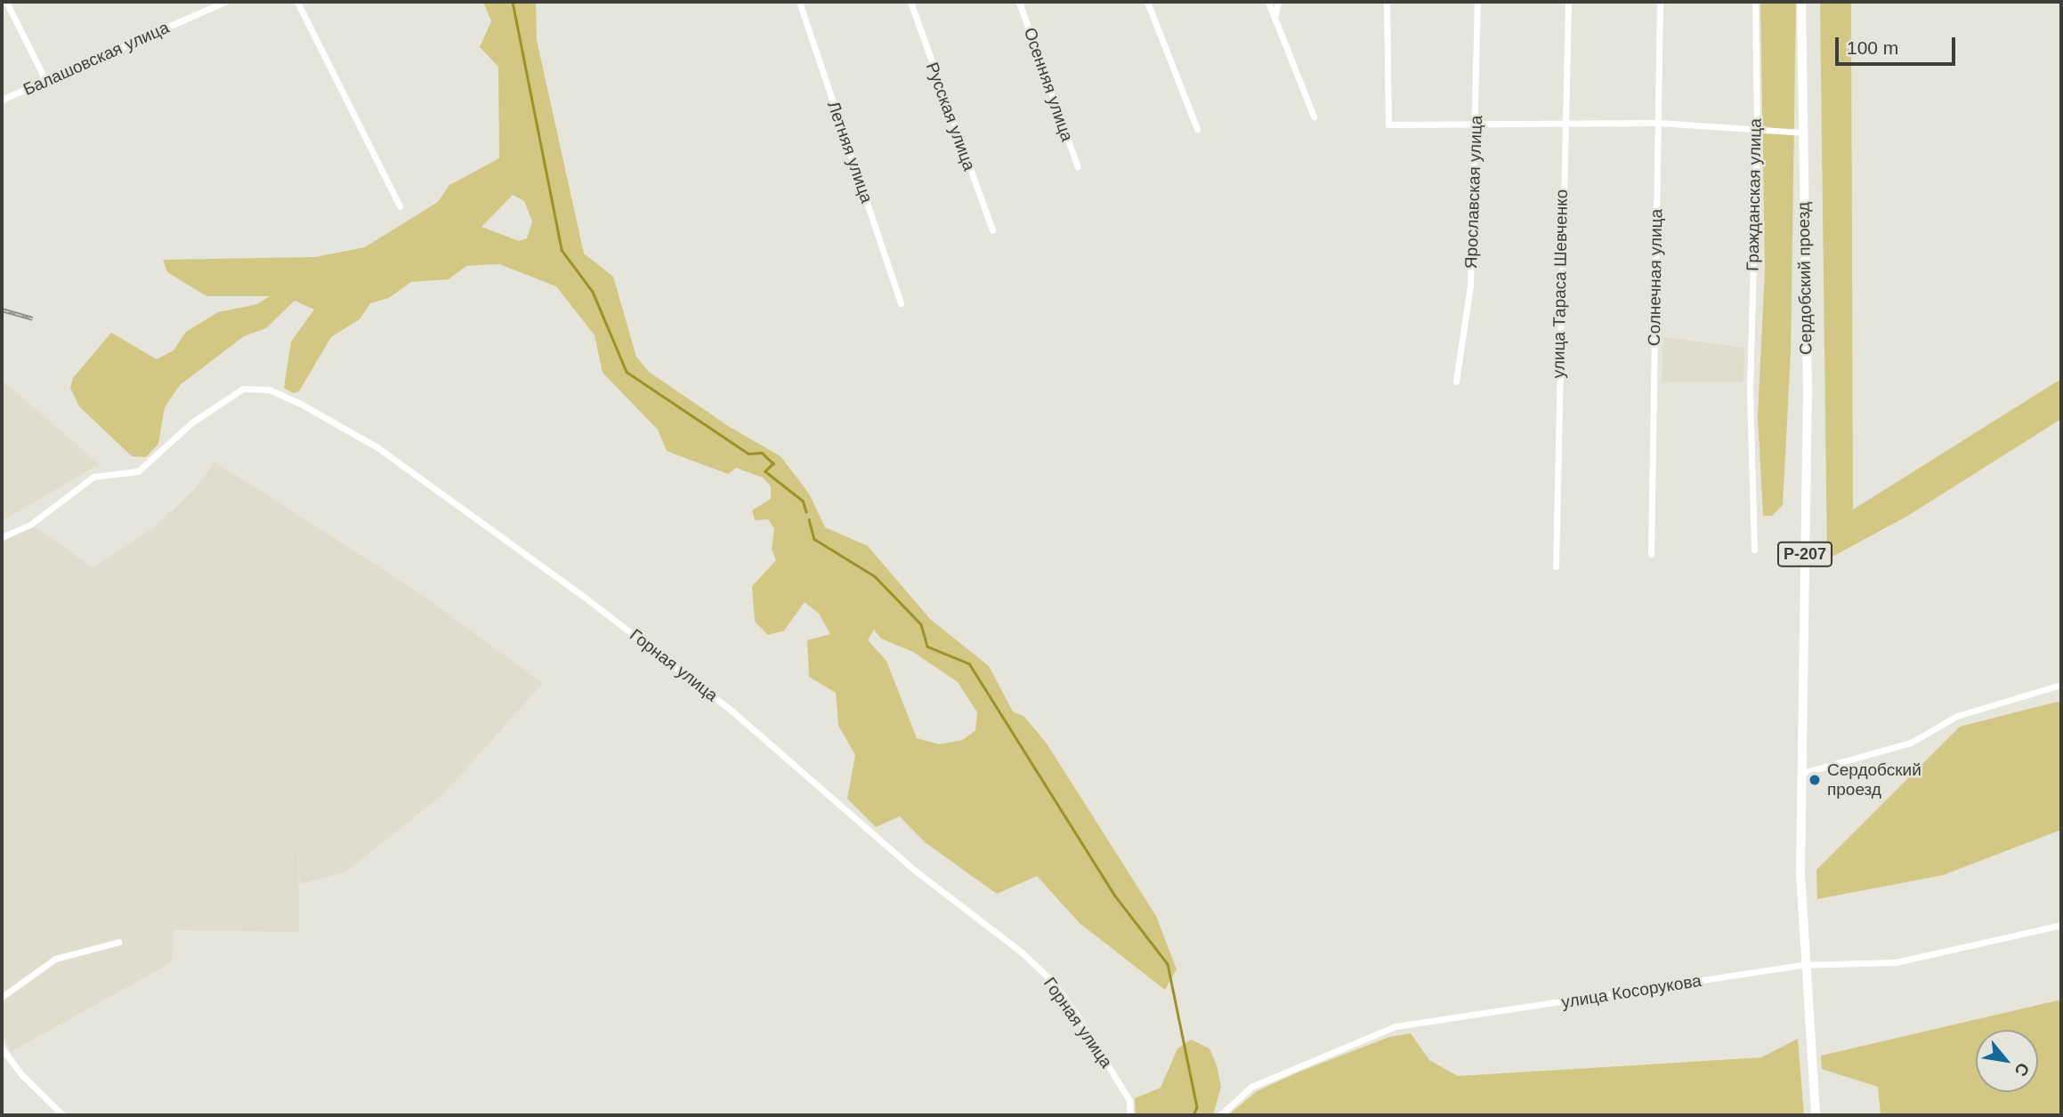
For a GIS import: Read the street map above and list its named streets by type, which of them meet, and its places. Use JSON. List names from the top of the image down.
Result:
{
  "streets": {
    "main road": ["Сердобский проезд", "Р-207"],
    "street": [
      "Балашовская улица",
      "Осенняя улица",
      "Русская улица",
      "Летняя улица",
      "Ярославская улица",
      "Гражданская улица",
      "Солнечная улица",
      "улица Тараса Шевченко",
      "Горная улица",
      "улица Косорукова"
    ]
  },
  "crossings": [
    ["Сердобский проезд", "улица Косорукова"]
  ],
  "places": ["Сердобский проезд"],
  "scale_bar": "100 m",
  "north": "bottom right"
}
